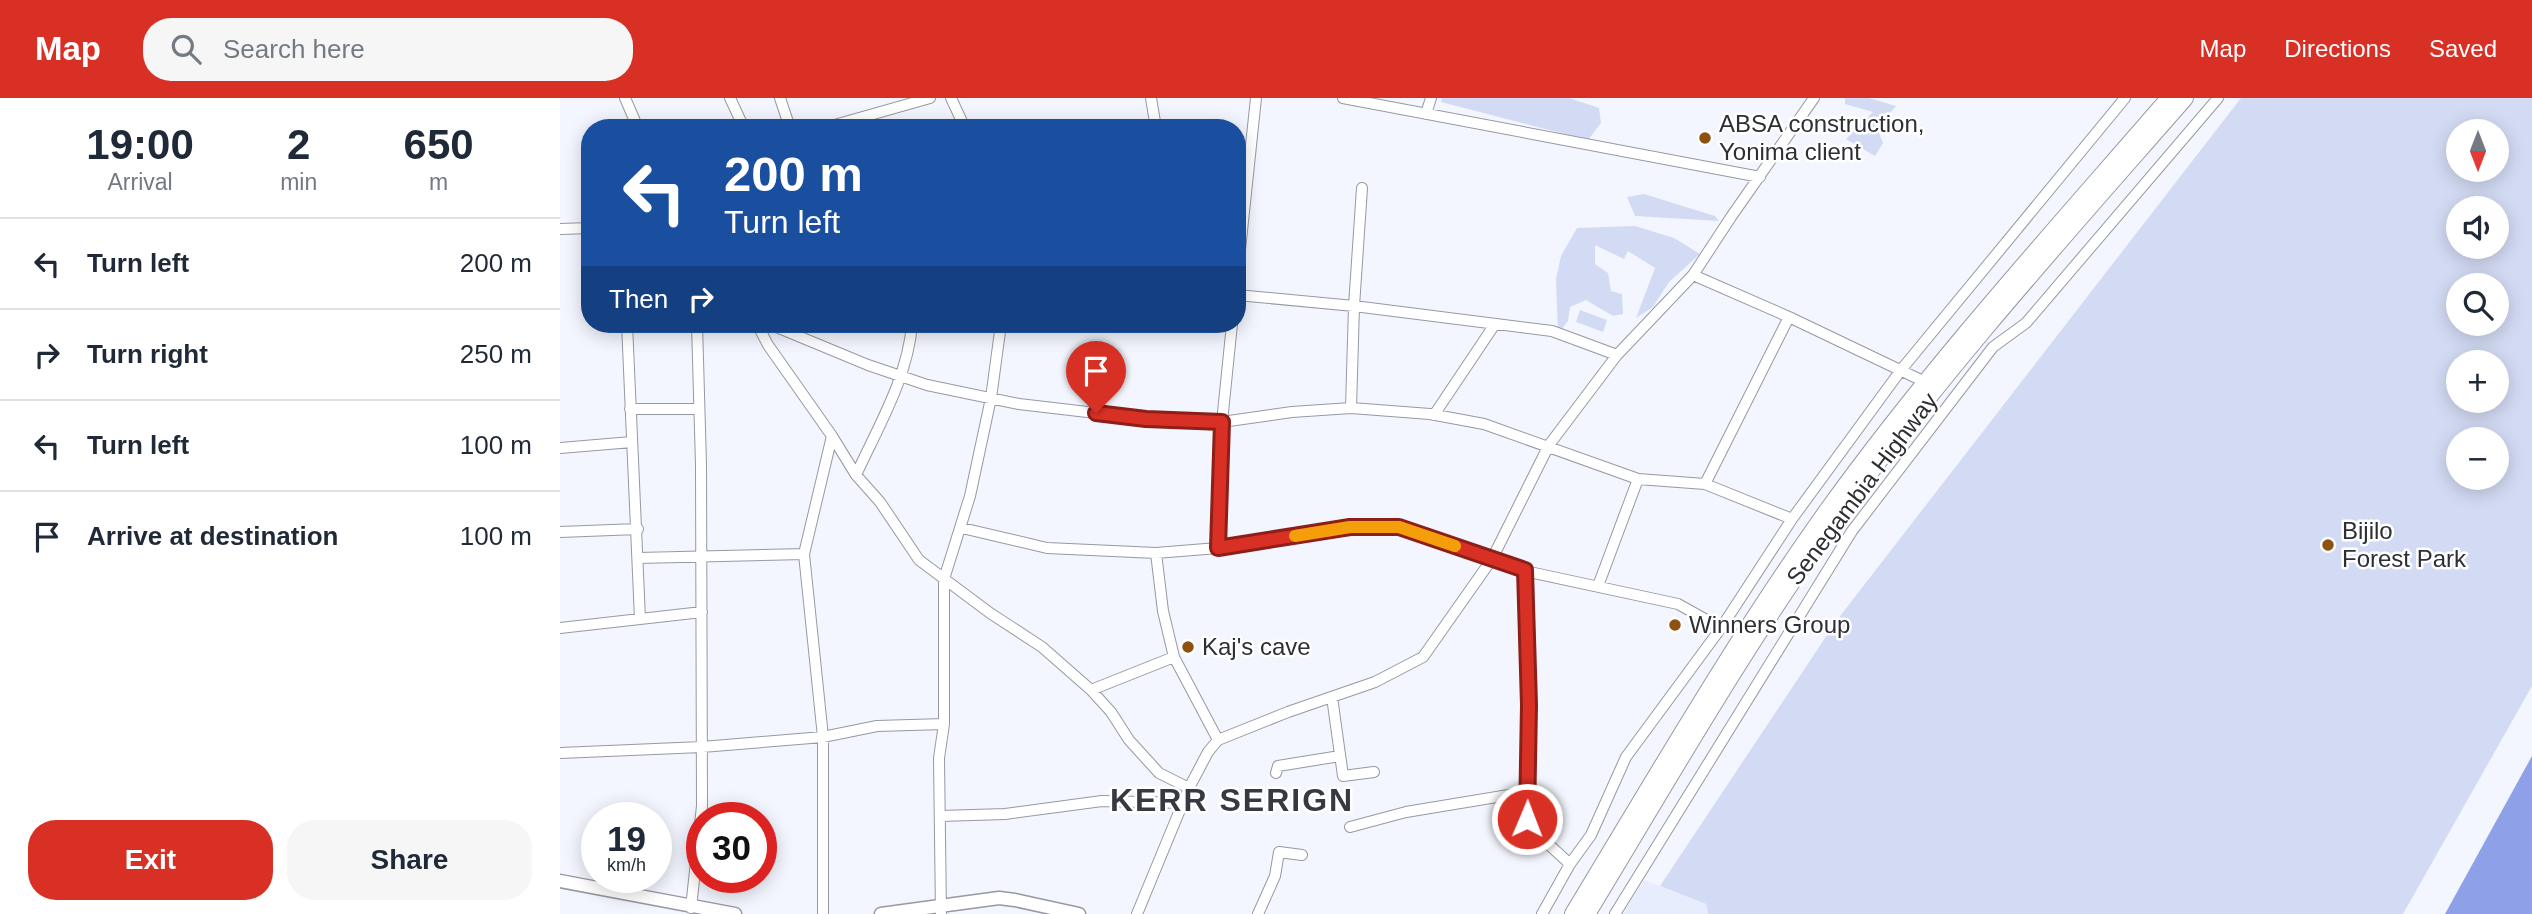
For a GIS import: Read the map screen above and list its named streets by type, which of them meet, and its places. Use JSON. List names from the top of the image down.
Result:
{
  "streets": {
    "main road": ["Senegambia Highway"]
  },
  "districts": ["KERR SERIGN"],
  "places": [
    "ABSA construction, Yonima client",
    "Bijilo Forest Park",
    "Winners Group",
    "Kaj's cave"
  ],
  "north": "bottom",
  "page": {
    "header": "Map",
    "search": "Search here",
    "nav": ["Map", "Directions", "Saved"],
    "eta": [
      "19:00",
      "Arrival",
      "2",
      "min",
      "650",
      "m"
    ],
    "map_buttons": ["+", "−"],
    "turn": ["200 m", "Turn left"],
    "list": [
      {
        "name": "Turn left",
        "value": "200 m"
      },
      {
        "name": "Turn right",
        "value": "250 m"
      },
      {
        "name": "Turn left",
        "value": "100 m"
      },
      {
        "name": "Arrive at destination",
        "value": "100 m"
      }
    ],
    "then": "Then",
    "speed": "19 km/h",
    "limit": "30",
    "buttons": ["Exit", "Share"]
  }
}
